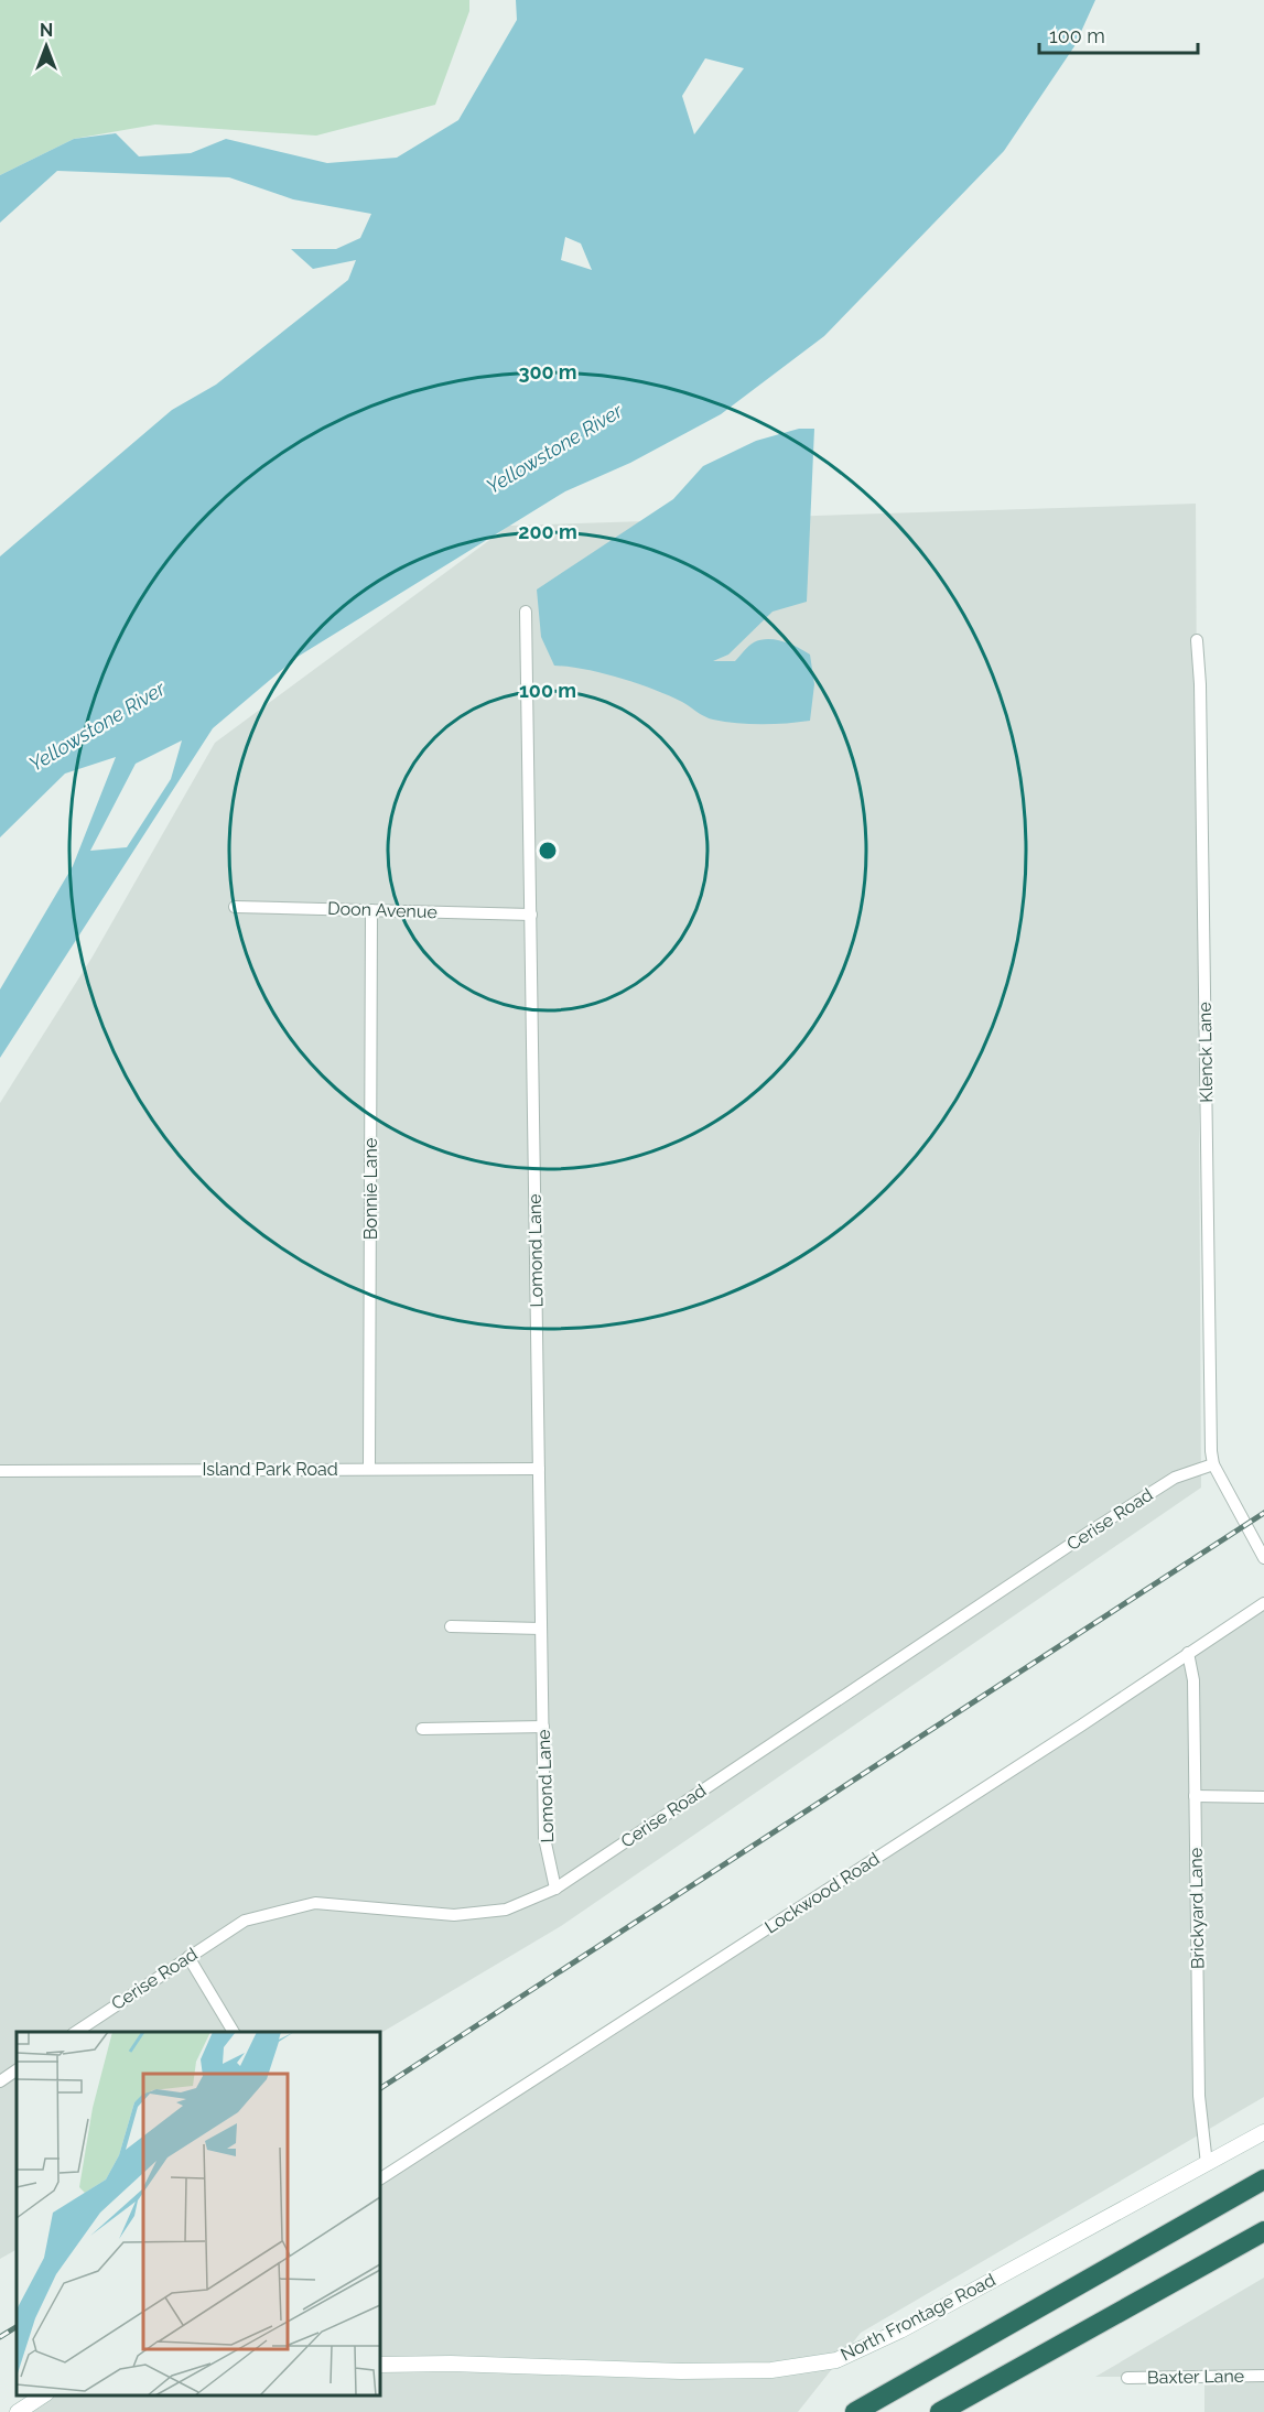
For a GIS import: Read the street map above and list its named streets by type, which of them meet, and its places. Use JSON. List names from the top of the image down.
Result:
{
  "streets": {
    "street": [
      "Doon Avenue",
      "Klenck Lane",
      "Bonnie Lane",
      "Lomond Lane",
      "Island Park Road",
      "Cerise Road",
      "Lockwood Road",
      "Brickyard Lane",
      "North Frontage Road",
      "Baxter Lane"
    ]
  },
  "crossings": [
    ["Doon Avenue", "Bonnie Lane"],
    ["Doon Avenue", "Lomond Lane"],
    ["Klenck Lane", "Cerise Road"],
    ["Bonnie Lane", "Island Park Road"],
    ["Lomond Lane", "Island Park Road"],
    ["Lomond Lane", "Cerise Road"],
    ["Lockwood Road", "Brickyard Lane"],
    ["Brickyard Lane", "North Frontage Road"]
  ],
  "water": ["Yellowstone River"],
  "scale_bar": "100 m",
  "north": "top",
  "rings": ["300 m", "200 m", "100 m"]
}
